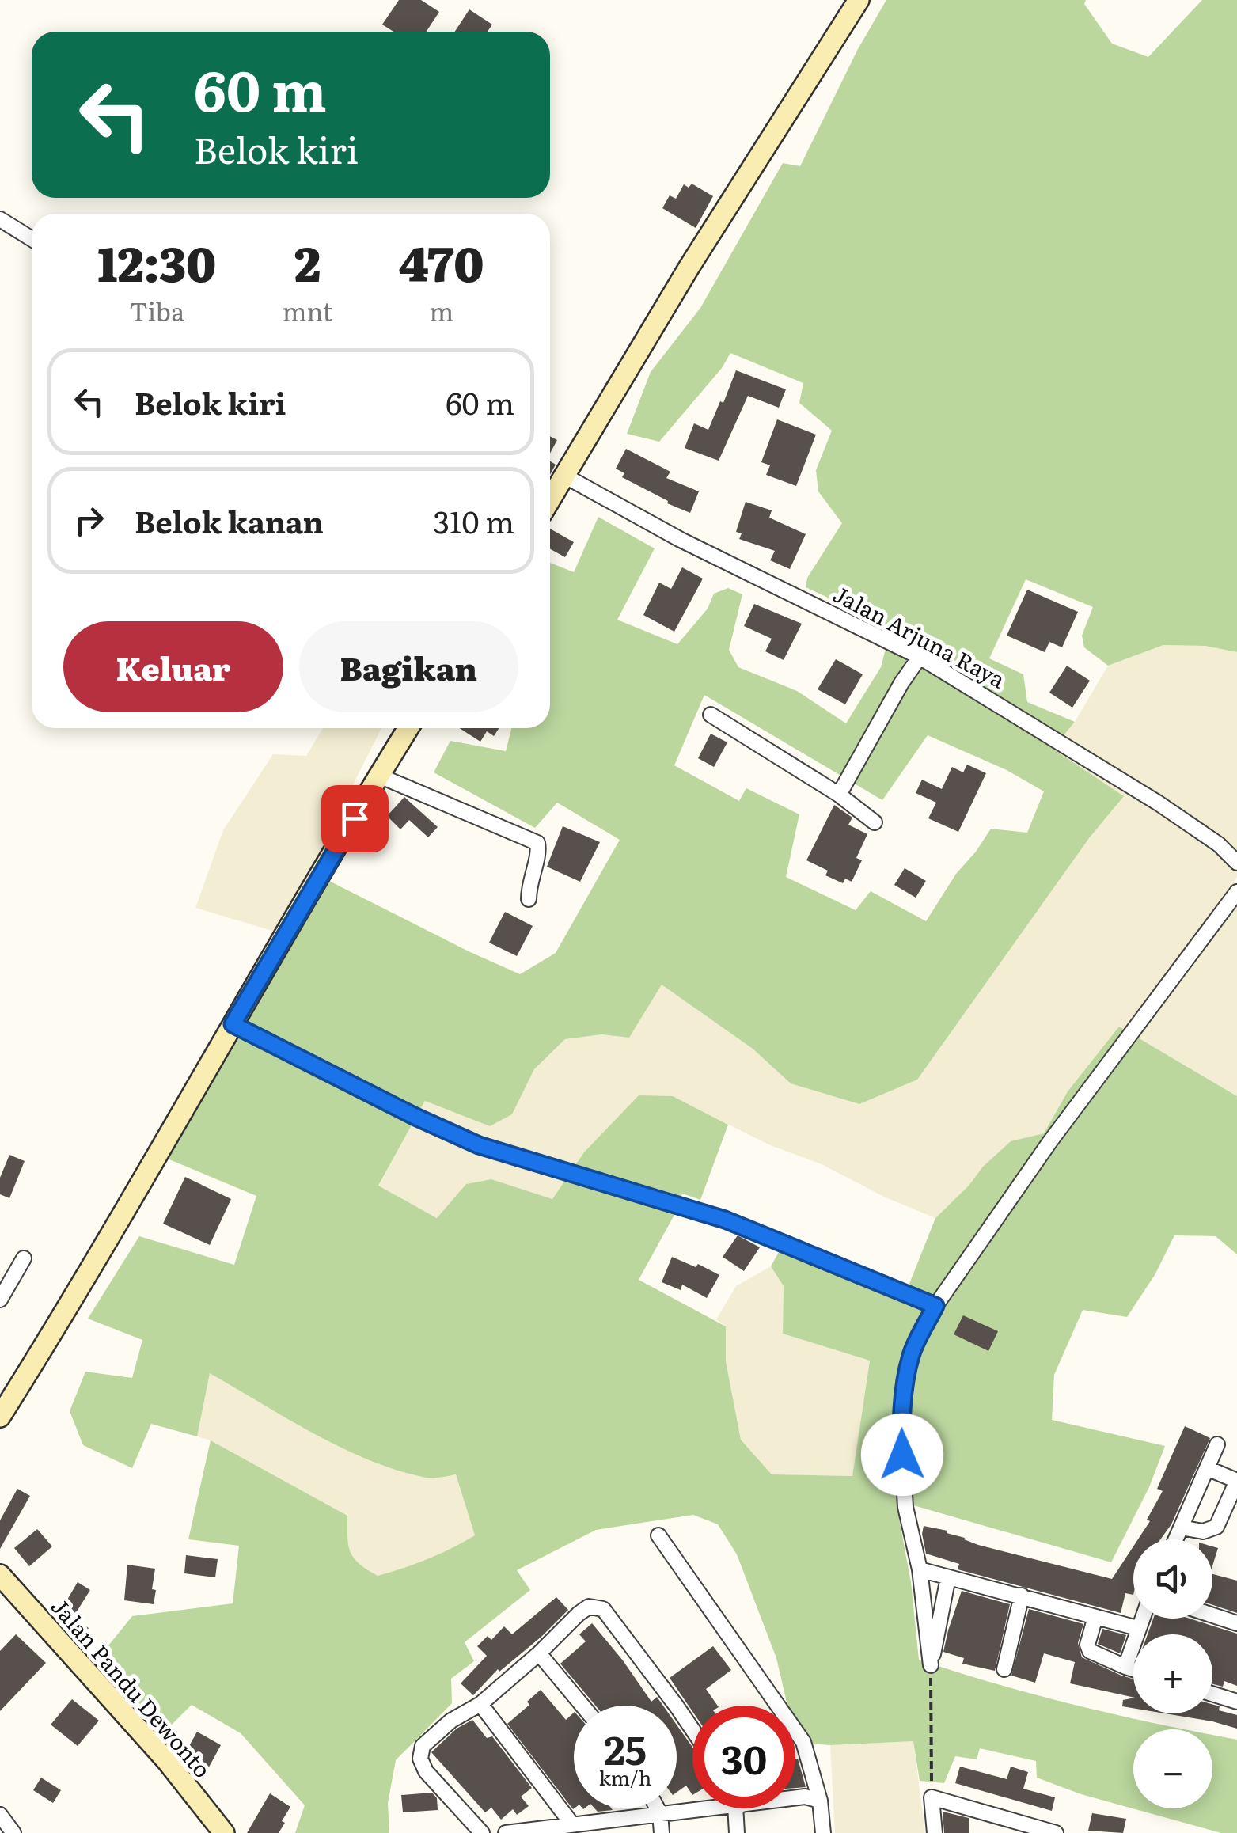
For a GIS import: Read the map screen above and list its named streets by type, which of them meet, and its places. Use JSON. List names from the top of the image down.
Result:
{
  "streets": {
    "street": ["Jalan Arjuna Raya", "Jalan Pandu Dewonto"]
  },
  "page": {
    "turn": ["60 m", "Belok kiri"],
    "eta": [
      "12:30",
      "Tiba",
      "2",
      "mnt",
      "470",
      "m"
    ],
    "list": [
      {
        "name": "Belok kiri",
        "value": "60 m"
      },
      {
        "name": "Belok kanan",
        "value": "310 m"
      }
    ],
    "buttons": ["Keluar", "Bagikan"],
    "map_buttons": ["+", "−"],
    "speed": "25 km/h",
    "limit": "30"
  }
}
